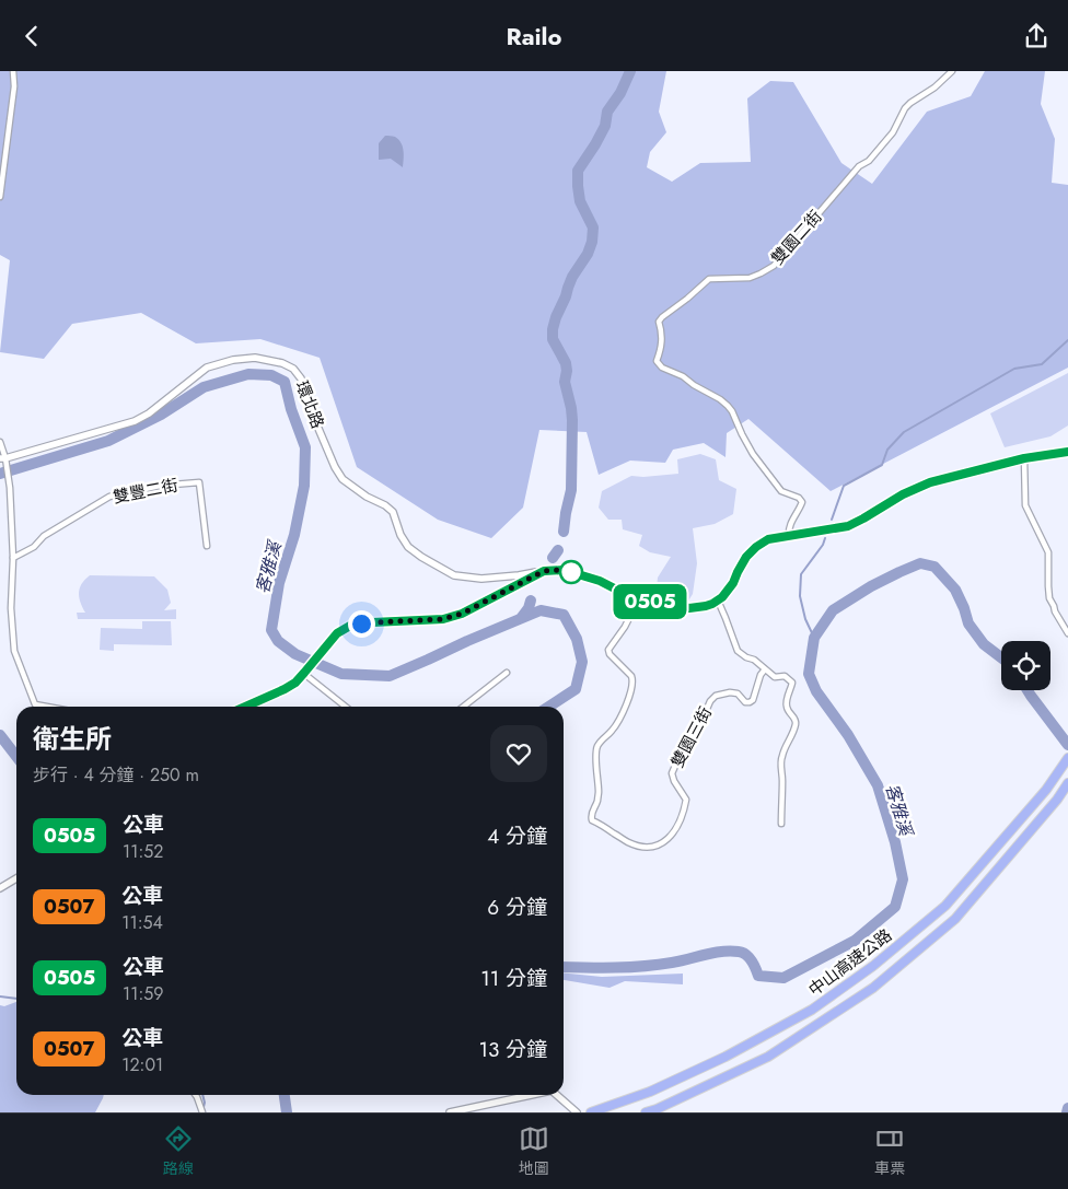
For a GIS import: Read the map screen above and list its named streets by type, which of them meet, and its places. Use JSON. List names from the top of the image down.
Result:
{
  "streets": {
    "highway": ["中山高速公路"],
    "street": [
      "雙園二街",
      "環北路",
      "雙豐二街",
      "雙園三街"
    ]
  },
  "crossings": [
    ["環北路", "雙園三街"]
  ],
  "water": ["客雅溪"],
  "lines": ["bus line 0505"],
  "page": {
    "header": "Railo",
    "on_map": "0505",
    "heading": ["衛生所", "步行 · 4 分鐘 · 250 m"],
    "list": [
      {
        "mark": "0505",
        "name": "公車",
        "note": "11:52",
        "value": "4 分鐘"
      },
      {
        "mark": "0507",
        "name": "公車",
        "note": "11:54",
        "value": "6 分鐘"
      },
      {
        "mark": "0505",
        "name": "公車",
        "note": "11:59",
        "value": "11 分鐘"
      },
      {
        "mark": "0507",
        "name": "公車",
        "note": "12:01",
        "value": "13 分鐘"
      }
    ],
    "tabs": ["路線", "地圖", "車票"]
  }
}
